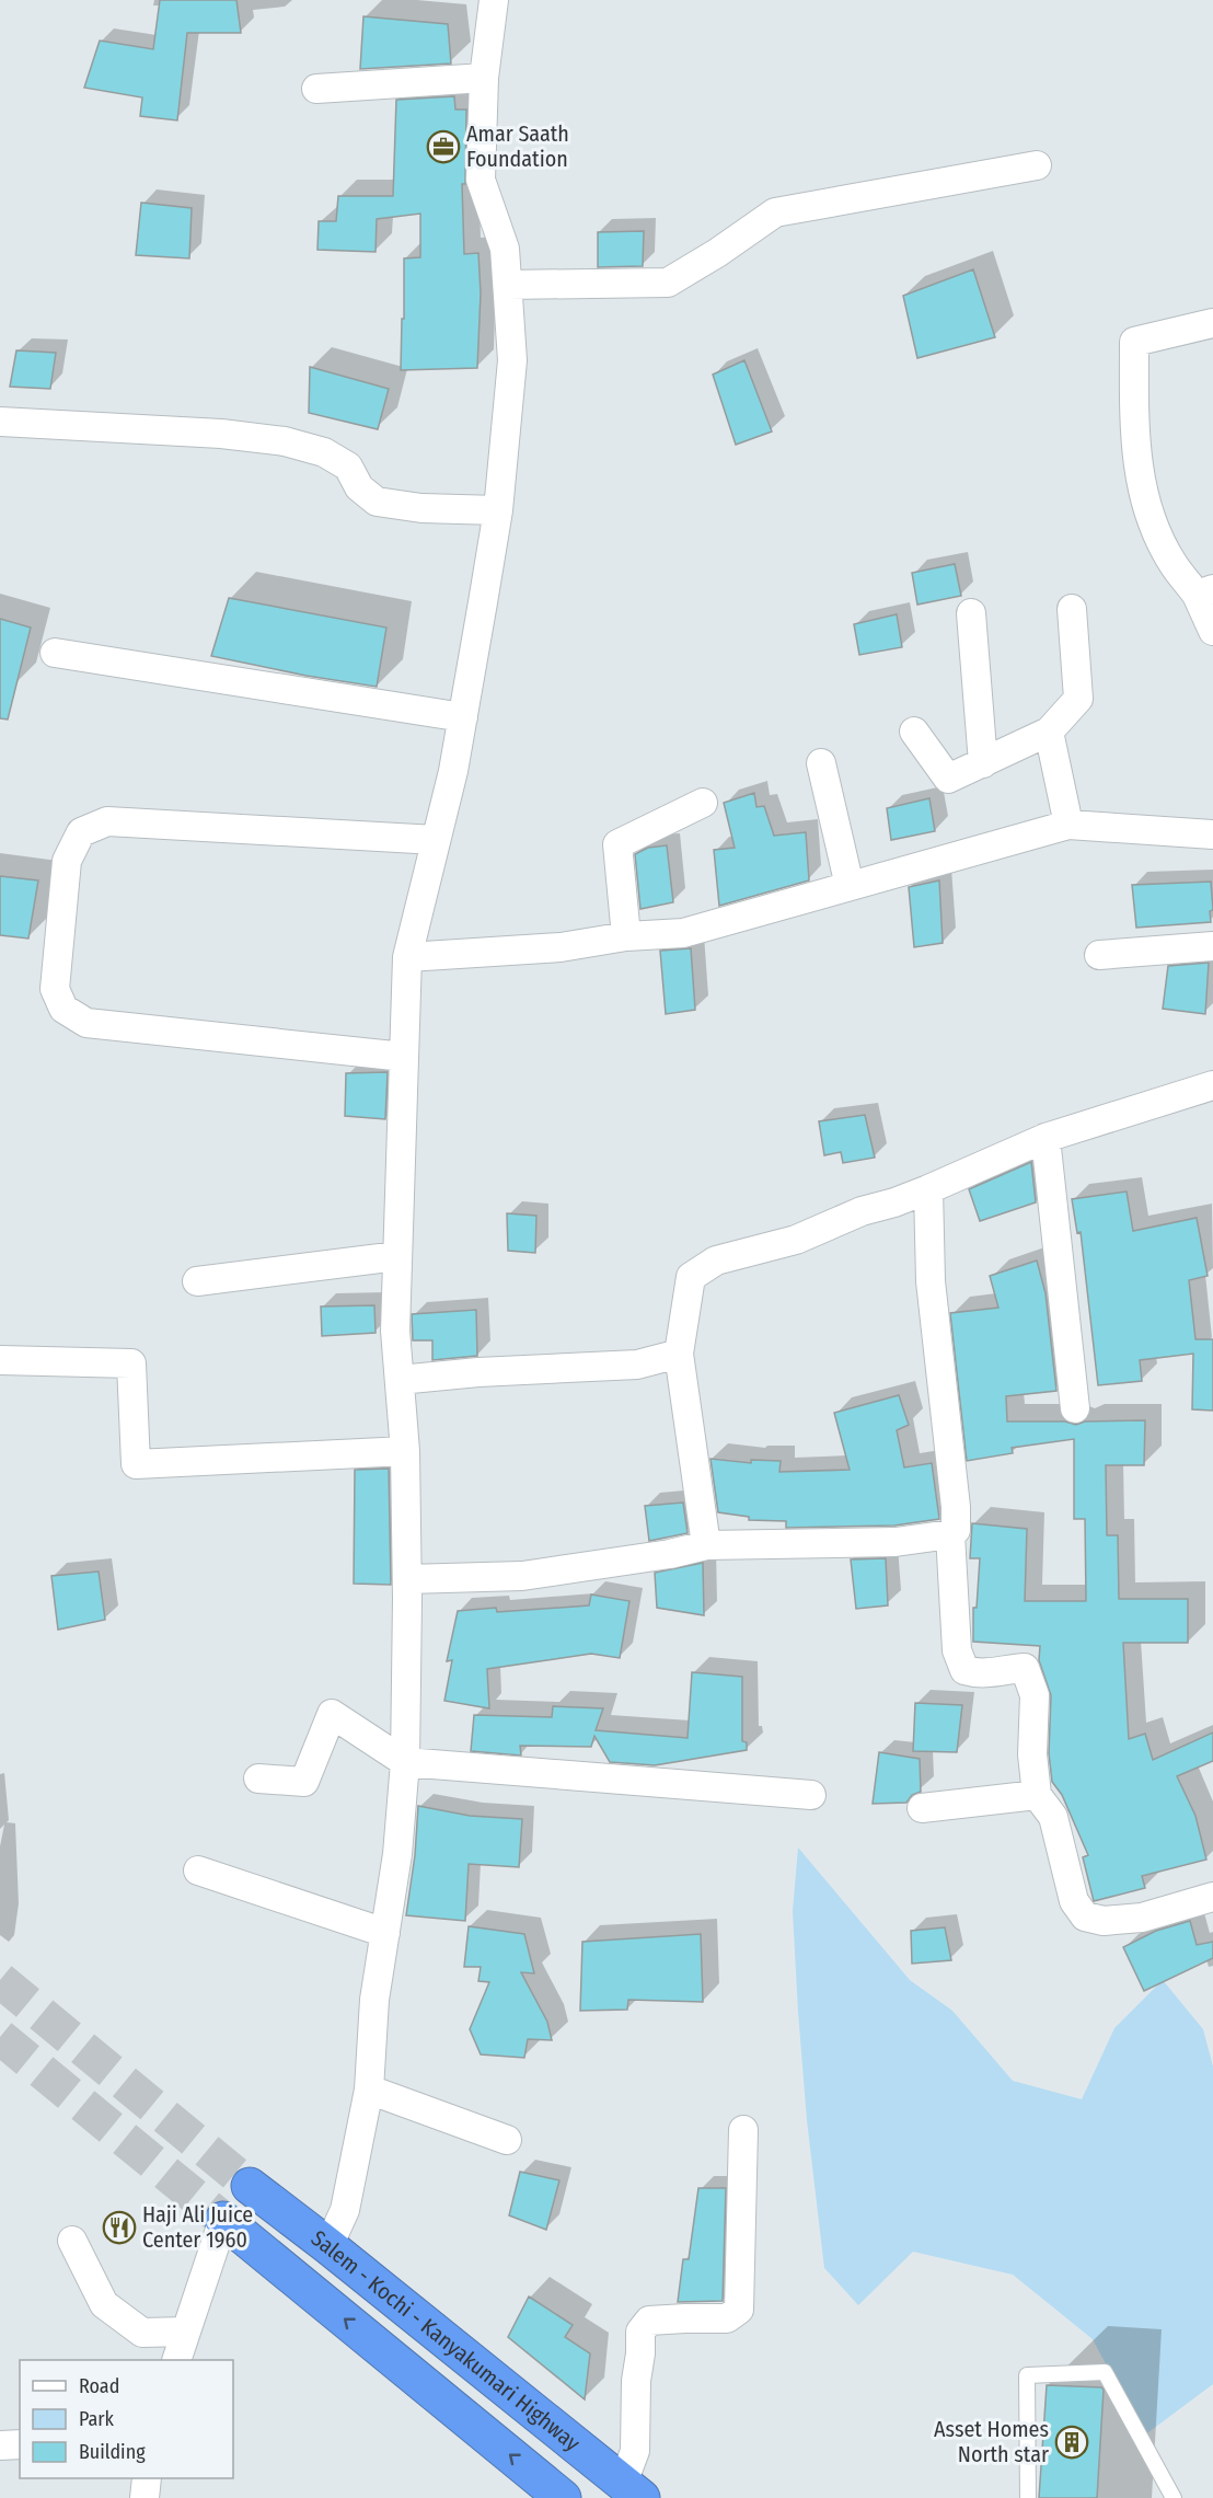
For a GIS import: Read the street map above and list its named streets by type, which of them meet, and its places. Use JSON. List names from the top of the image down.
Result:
{
  "streets": {
    "highway": ["Salem - Kochi - Kanyakumari Highway"]
  },
  "places": {
    "office": ["Amar Saath Foundation"],
    "restaurant": ["Haji Ali Juice Center 1960"],
    "building": ["Asset Homes North star"]
  },
  "legend": ["Road", "Park", "Building"]
}
